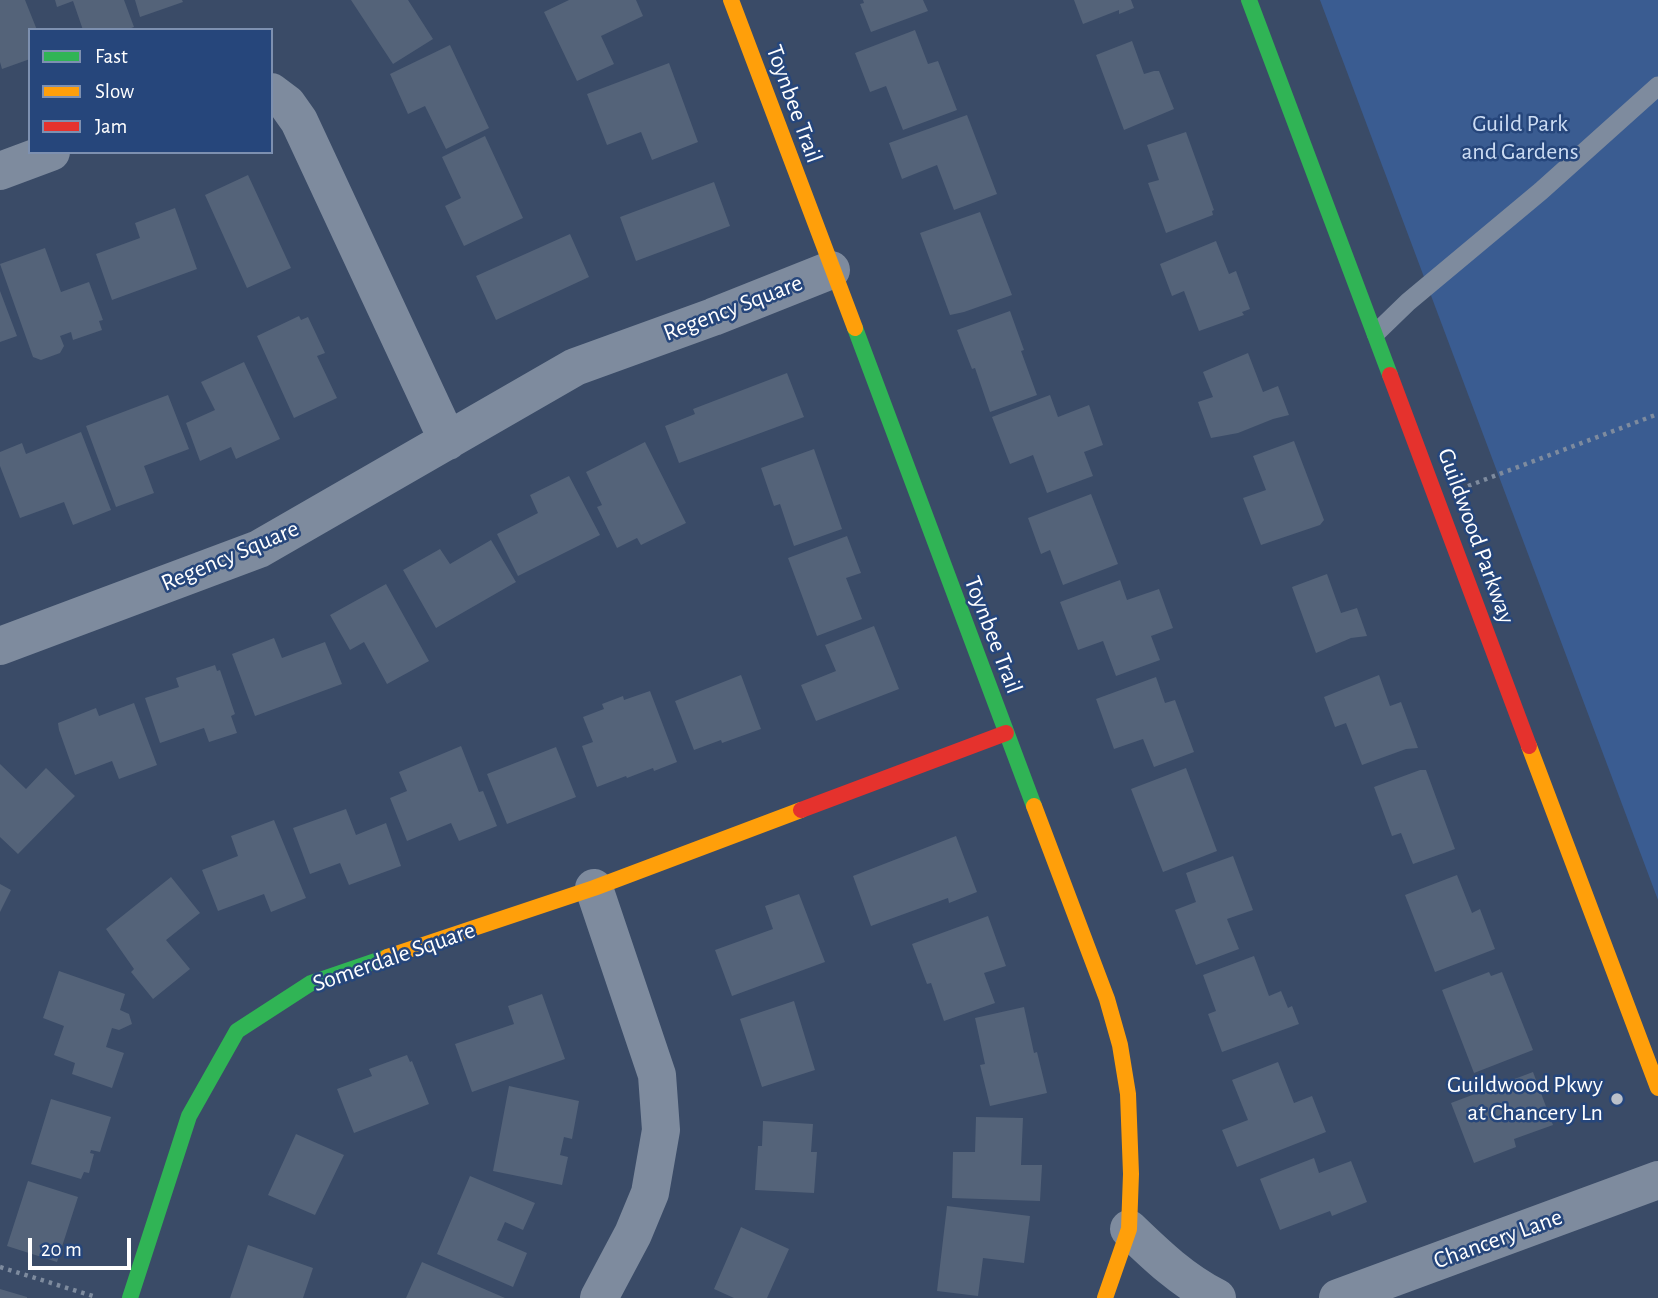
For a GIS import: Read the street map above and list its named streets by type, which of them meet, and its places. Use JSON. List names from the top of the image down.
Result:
{
  "streets": {
    "street": [
      "Toynbee Trail",
      "Regency Square",
      "Guildwood Parkway",
      "Somerdale Square",
      "Chancery Lane"
    ]
  },
  "crossings": [
    ["Toynbee Trail", "Regency Square"],
    ["Toynbee Trail", "Somerdale Square"]
  ],
  "parks": ["Guild Park and Gardens"],
  "places": ["Guildwood Pkwy at Chancery Ln"],
  "legend": ["Fast", "Slow", "Jam"],
  "scale_bar": "20 m"
}
